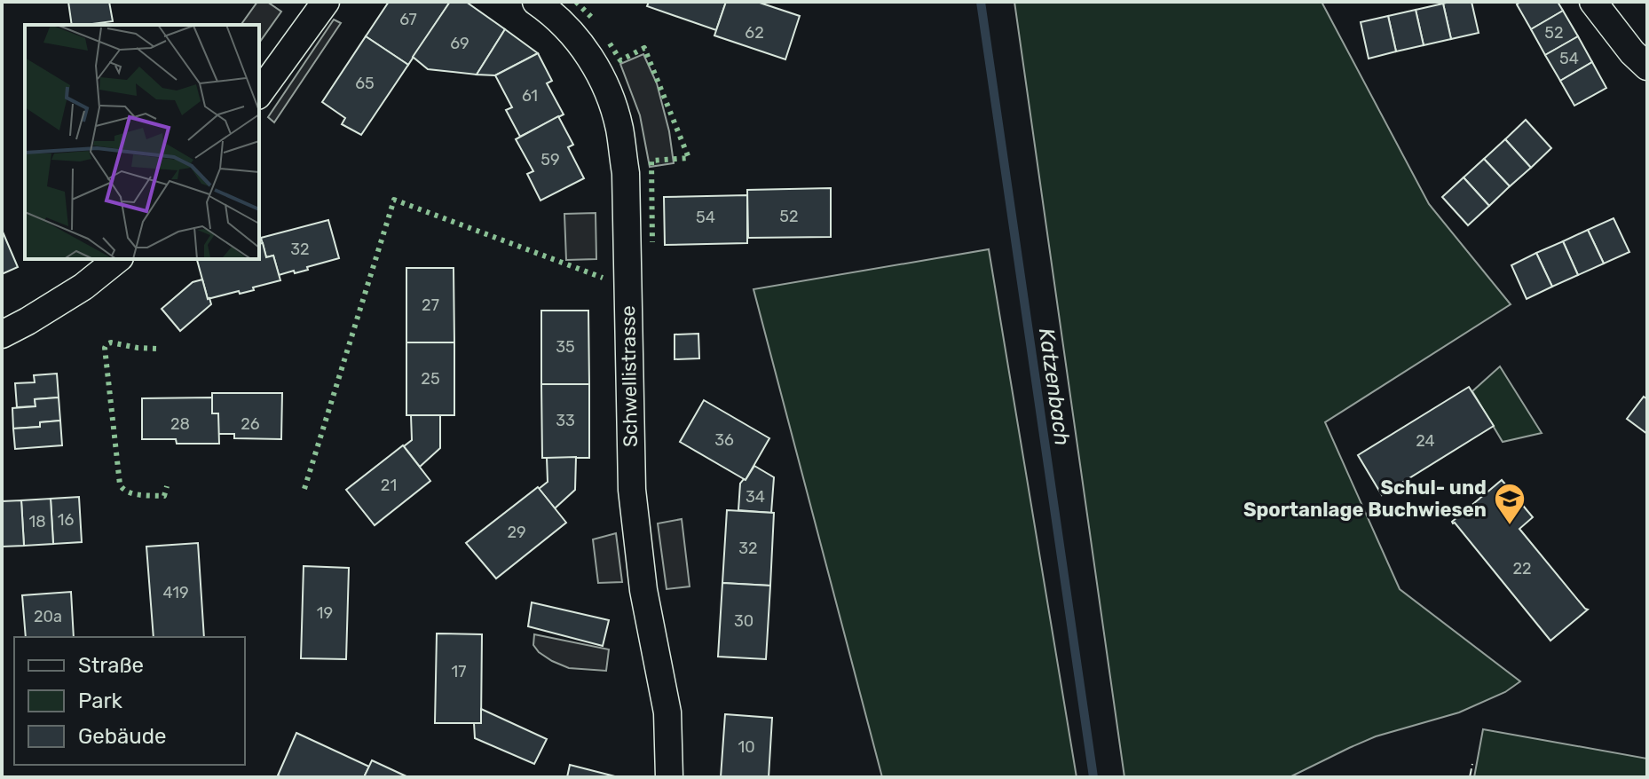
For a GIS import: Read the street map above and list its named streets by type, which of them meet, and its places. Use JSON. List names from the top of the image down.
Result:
{
  "streets": {
    "street": ["Schwellistrasse"]
  },
  "water": ["Katzenbach"],
  "places": {
    "school or university": ["Schul- und Sportanlage Buchwiesen"]
  },
  "house_numbers": [
    "67",
    "62",
    "52",
    "69",
    "54",
    "65",
    "61",
    "59",
    "52",
    "54",
    "32",
    "27",
    "35",
    "25",
    "33",
    "28",
    "26",
    "36",
    "24",
    "21",
    "34",
    "16",
    "18",
    "29",
    "32",
    "22",
    "419",
    "19",
    "20a",
    "30",
    "17",
    "10"
  ],
  "legend": ["Straße", "Park", "Gebäude"]
}
